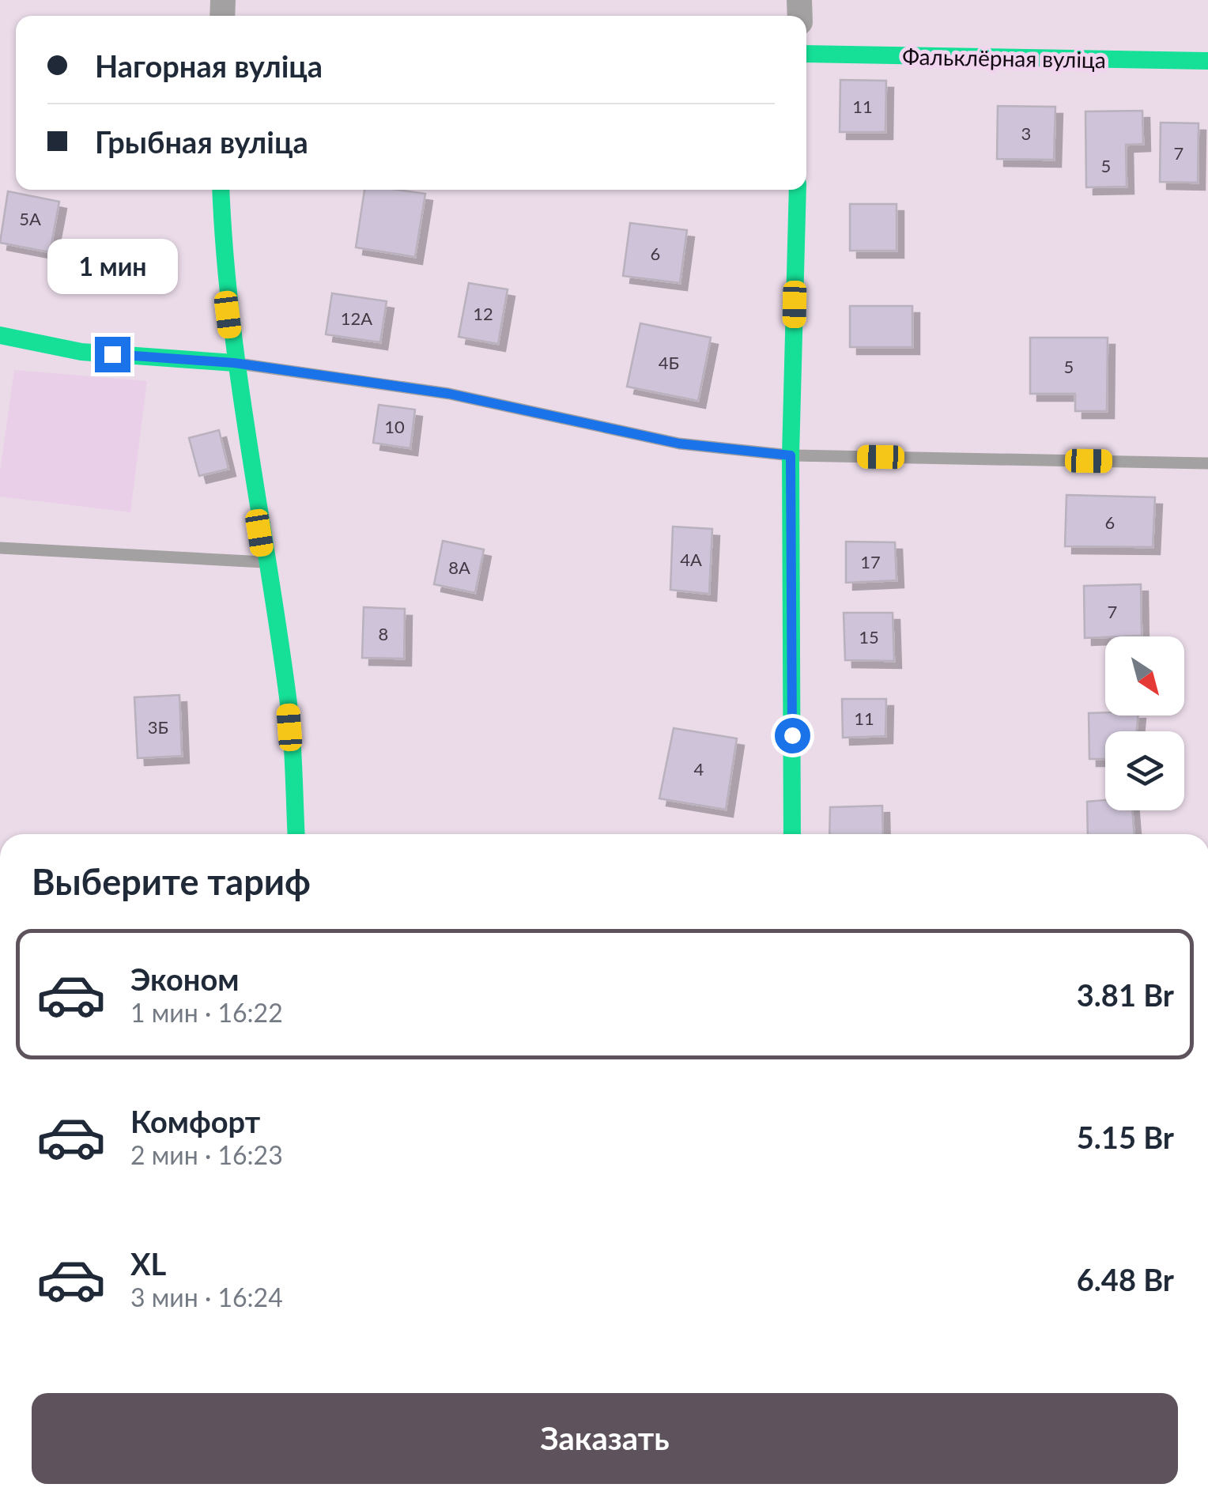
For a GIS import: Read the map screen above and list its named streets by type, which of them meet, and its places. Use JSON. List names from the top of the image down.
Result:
{
  "streets": {
    "street": ["Фальклёрная вуліца"]
  },
  "house_numbers": [
    "11",
    "3",
    "7",
    "5",
    "5А",
    "6",
    "12",
    "12А",
    "4Б",
    "5",
    "10",
    "6",
    "4А",
    "17",
    "8А",
    "7",
    "8",
    "15",
    "11",
    "3Б",
    "4"
  ],
  "north": "bottom right",
  "page": {
    "banner": ["Нагорная вуліца", "Грыбная вуліца"],
    "bubble": "1 мин",
    "heading": "Выберите тариф",
    "list": [
      {
        "name": "Эконом",
        "note": "1 мин · 16:22",
        "value": "3.81 Br"
      },
      {
        "name": "Комфорт",
        "note": "2 мин · 16:23",
        "value": "5.15 Br"
      },
      {
        "name": "XL",
        "note": "3 мин · 16:24",
        "value": "6.48 Br"
      }
    ],
    "buttons": "Заказать"
  }
}
